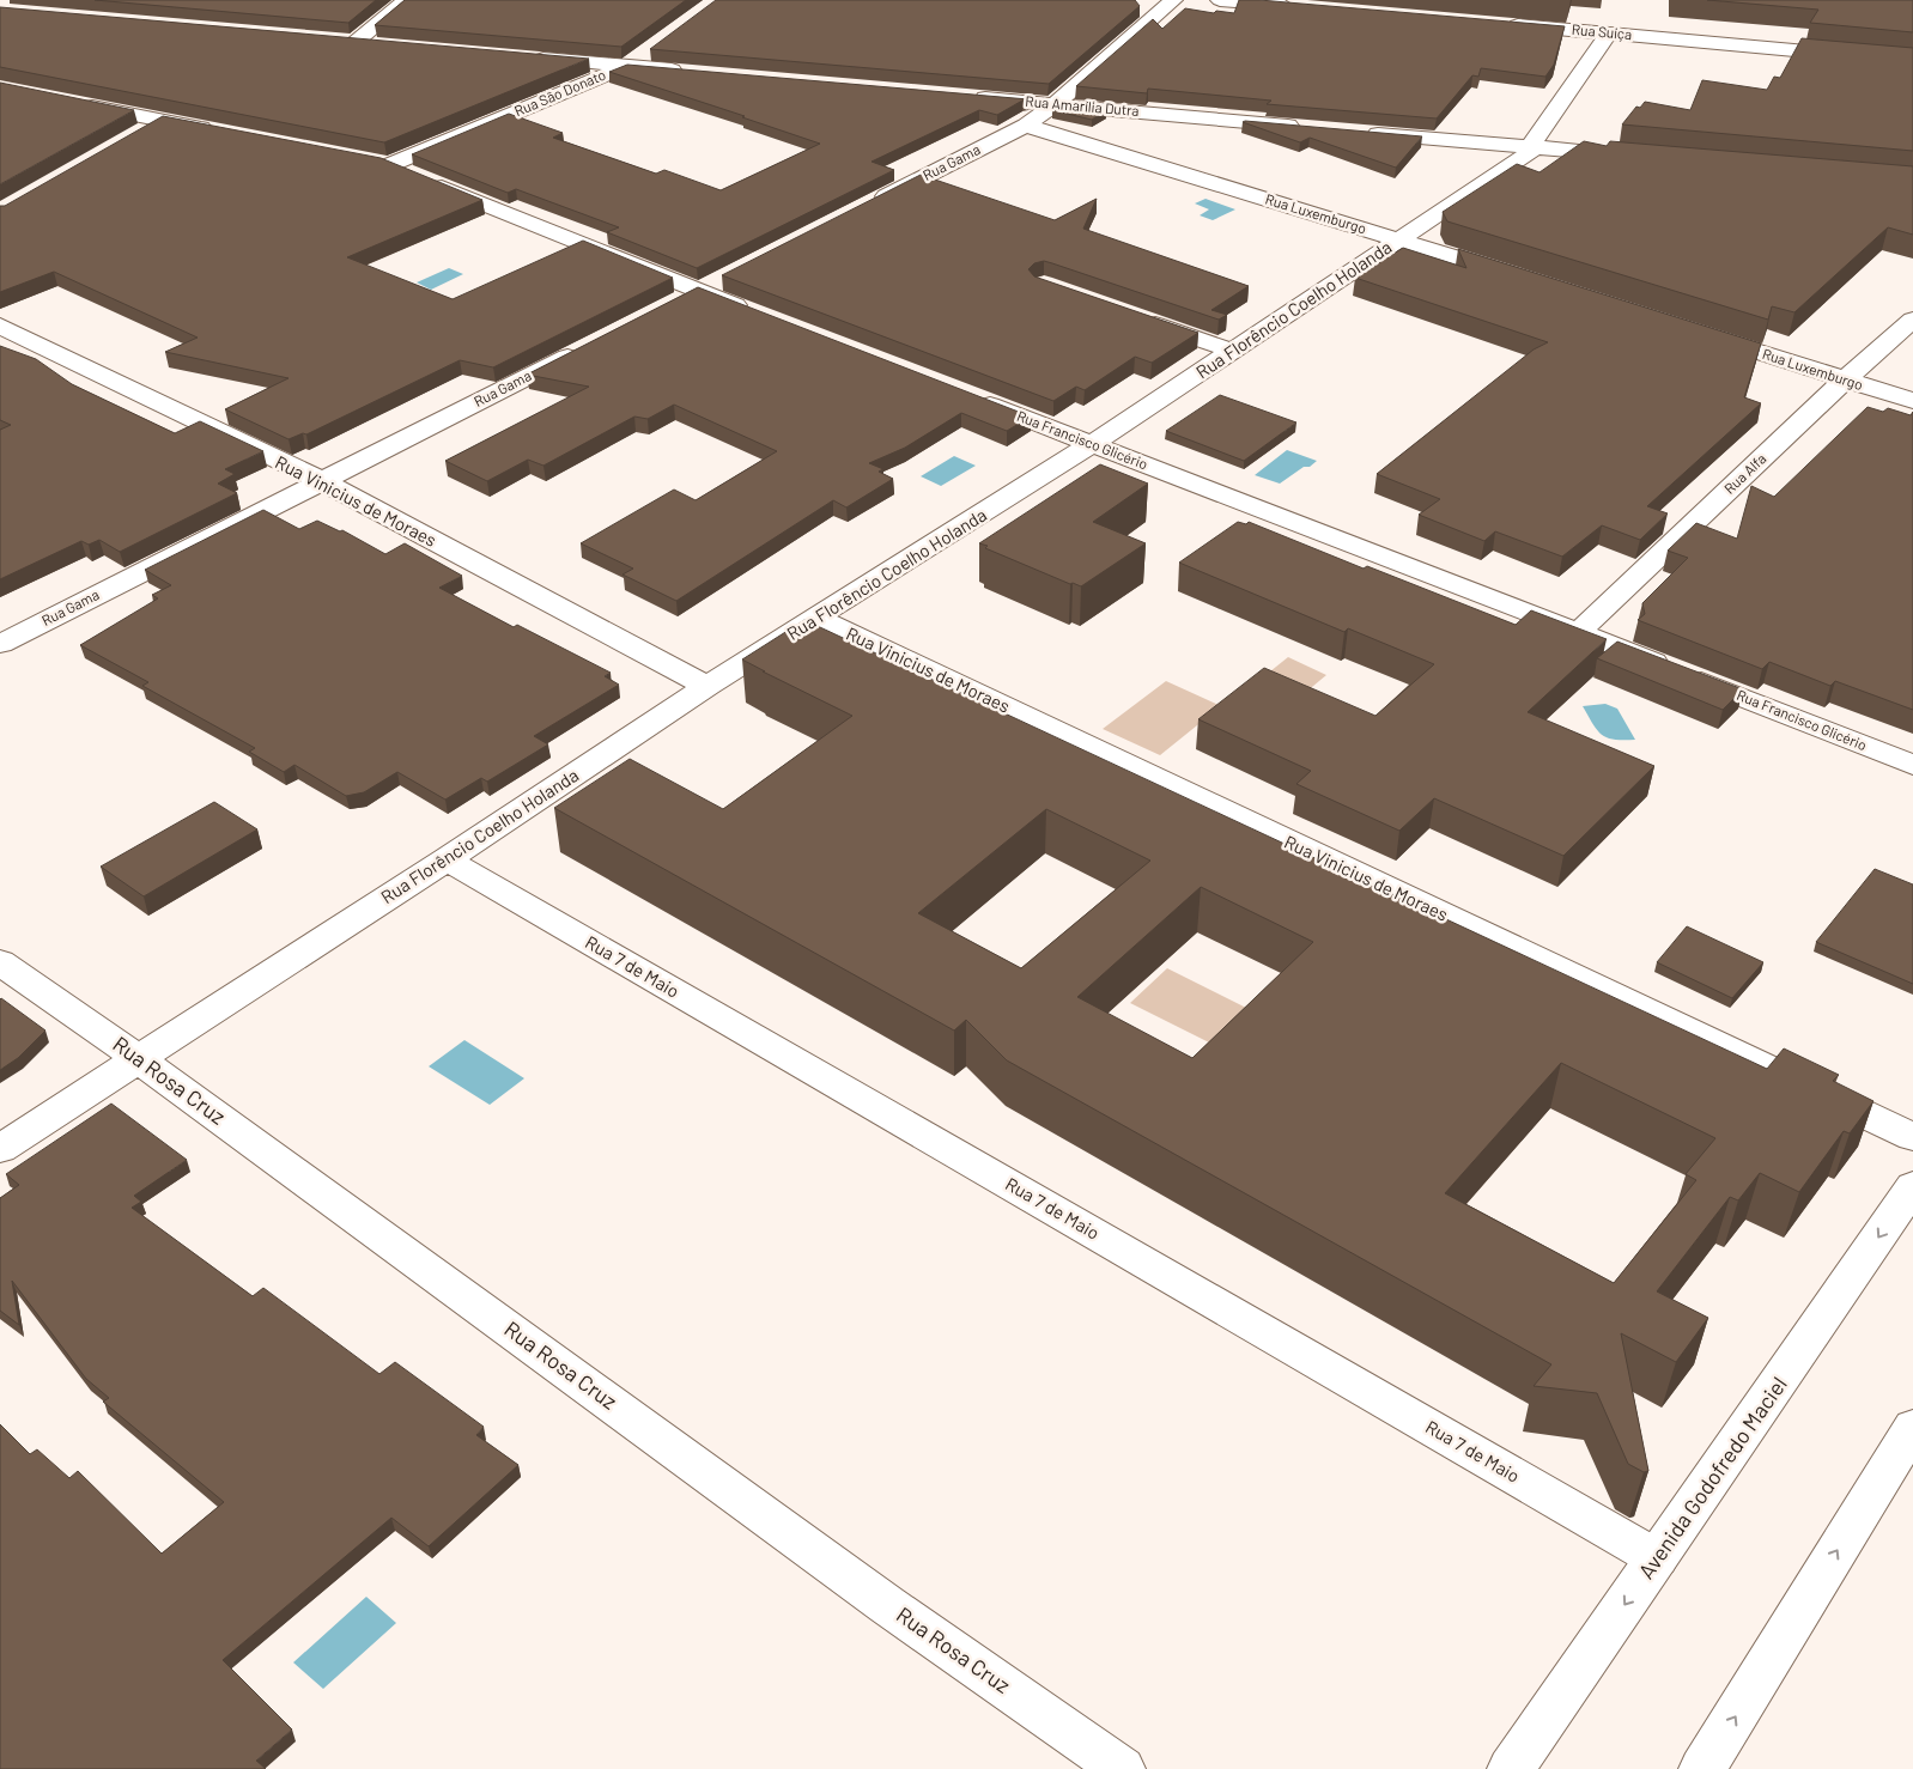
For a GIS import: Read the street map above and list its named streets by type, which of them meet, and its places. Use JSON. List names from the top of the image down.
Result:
{
  "streets": {
    "street": [
      "Rua Suíça",
      "Rua São Donato",
      "Rua Amarília Dutra",
      "Rua Gama",
      "Rua Luxemburgo",
      "Rua Florêncio Coelho Holanda",
      "Rua Francisco Glicério",
      "Rua Alfa",
      "Rua Vinicius de Moraes",
      "Rua 7 de Maio",
      "Rua Rosa Cruz",
      "Avenida Godofredo Maciel"
    ]
  },
  "crossings": [
    ["Rua Suíça", "Rua Florêncio Coelho Holanda"],
    ["Rua Amarília Dutra", "Rua Gama"],
    ["Rua Gama", "Rua Luxemburgo"],
    ["Rua Gama", "Rua Vinicius de Moraes"],
    ["Rua Luxemburgo", "Rua Florêncio Coelho Holanda"],
    ["Rua Luxemburgo", "Rua Alfa"],
    ["Rua Florêncio Coelho Holanda", "Rua Francisco Glicério"],
    ["Rua Florêncio Coelho Holanda", "Rua Vinicius de Moraes"],
    ["Rua Florêncio Coelho Holanda", "Rua 7 de Maio"],
    ["Rua Florêncio Coelho Holanda", "Rua Rosa Cruz"],
    ["Rua Francisco Glicério", "Rua Alfa"],
    ["Rua 7 de Maio", "Avenida Godofredo Maciel"]
  ]
}
